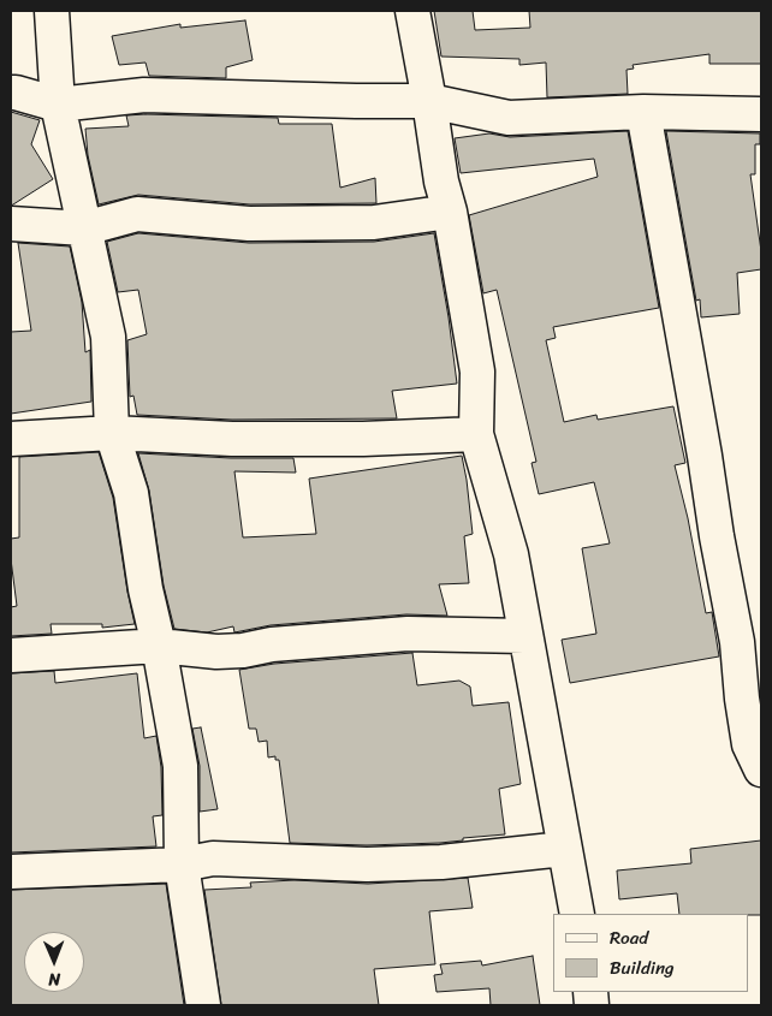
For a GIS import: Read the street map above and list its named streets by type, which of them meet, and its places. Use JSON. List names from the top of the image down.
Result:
{
  "legend": ["Road", "Building"],
  "north": "bottom"
}
